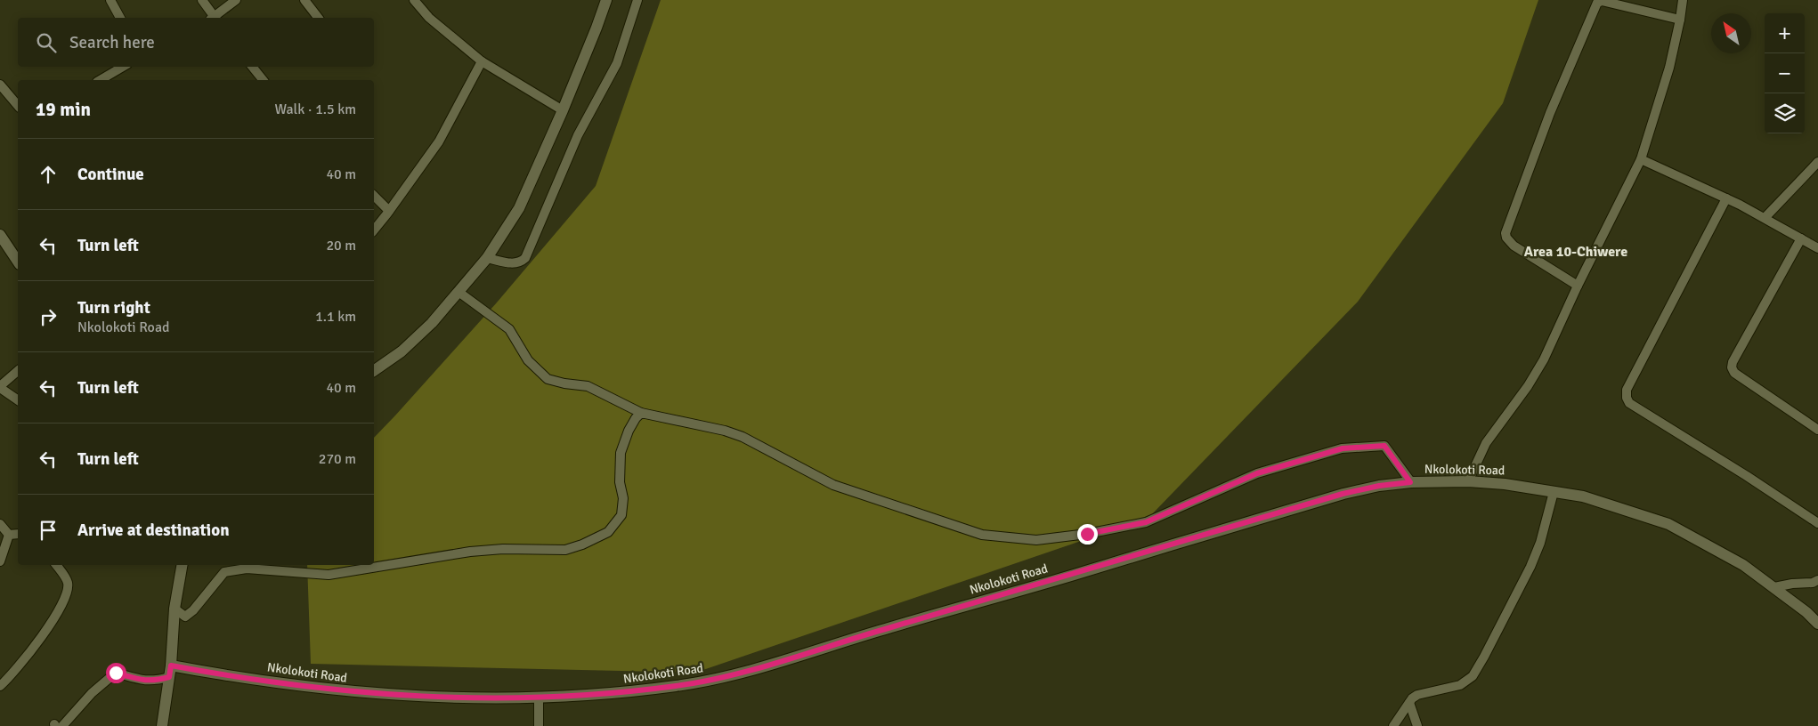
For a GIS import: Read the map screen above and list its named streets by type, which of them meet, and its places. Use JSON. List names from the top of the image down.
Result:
{
  "streets": {
    "main road": ["Nkolokoti Road"]
  },
  "districts": ["Area 10-Chiwere"],
  "north": "top left",
  "page": {
    "map_buttons": ["+", "−"],
    "search": "Search here",
    "heading": ["19 min", "Walk · 1.5 km"],
    "list": [
      ["Continue", "40 m"],
      ["Turn left", "20 m"],
      ["Turn right", "Nkolokoti Road", "1.1 km"],
      ["Turn left", "40 m"],
      ["Turn left", "270 m"],
      "Arrive at destination"
    ]
  }
}
